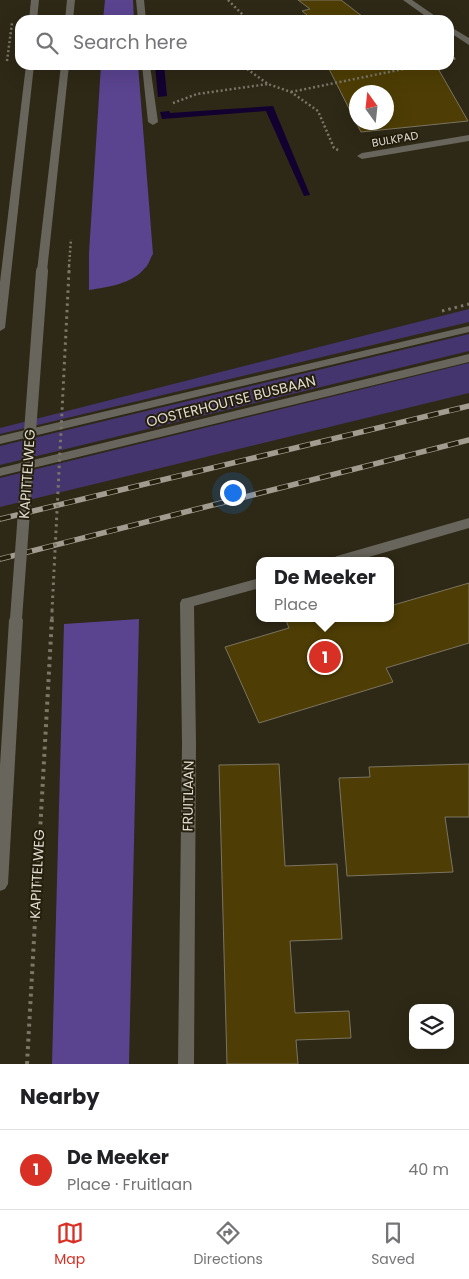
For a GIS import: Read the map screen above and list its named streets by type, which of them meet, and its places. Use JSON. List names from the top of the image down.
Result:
{
  "streets": {
    "street": [
      "BULKPAD",
      "OOSTERHOUTSE BUSBAAN",
      "KAPITTELWEG",
      "FRUITLAAN"
    ]
  },
  "north": "top",
  "page": {
    "search": "Search here",
    "popup": ["De Meeker", "Place"],
    "pins": "1",
    "heading": "Nearby",
    "list": [
      {
        "mark": "1",
        "name": "De Meeker",
        "note": "Place · Fruitlaan",
        "value": "40 m"
      }
    ],
    "nav": ["Map", "Directions", "Saved"]
  }
}
